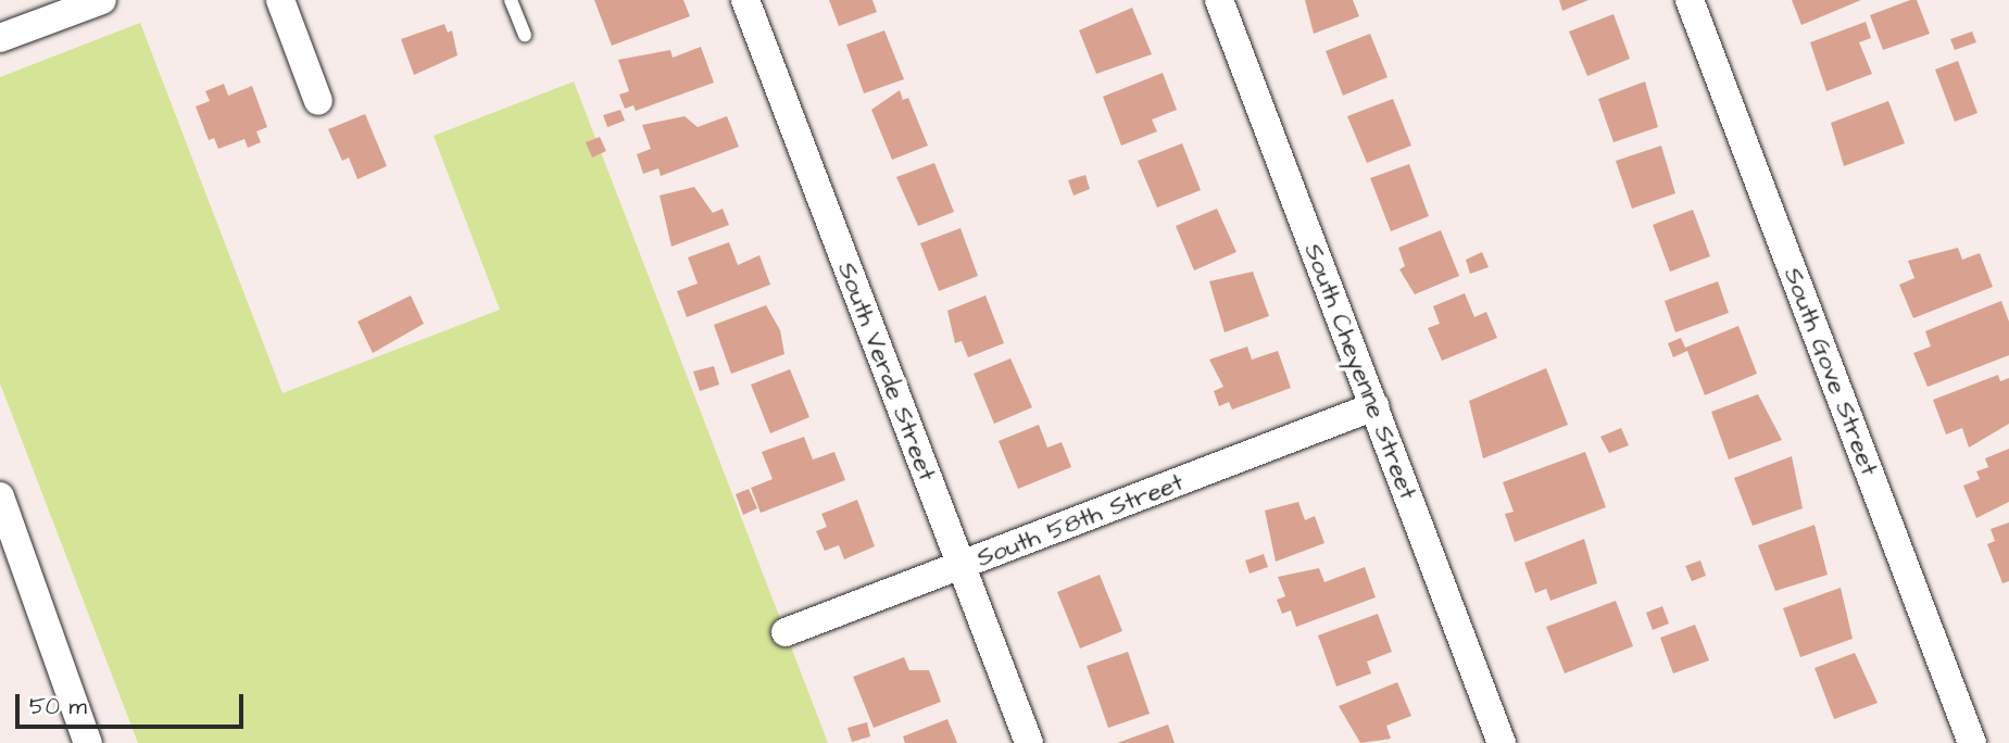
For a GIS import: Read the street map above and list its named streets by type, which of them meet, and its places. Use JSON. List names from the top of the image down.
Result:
{
  "streets": {
    "street": [
      "South Verde Street",
      "South Cheyenne Street",
      "South Gove Street",
      "South 58th Street"
    ]
  },
  "crossings": [
    ["South Verde Street", "South 58th Street"],
    ["South Cheyenne Street", "South 58th Street"]
  ],
  "scale_bar": "50 m"
}
